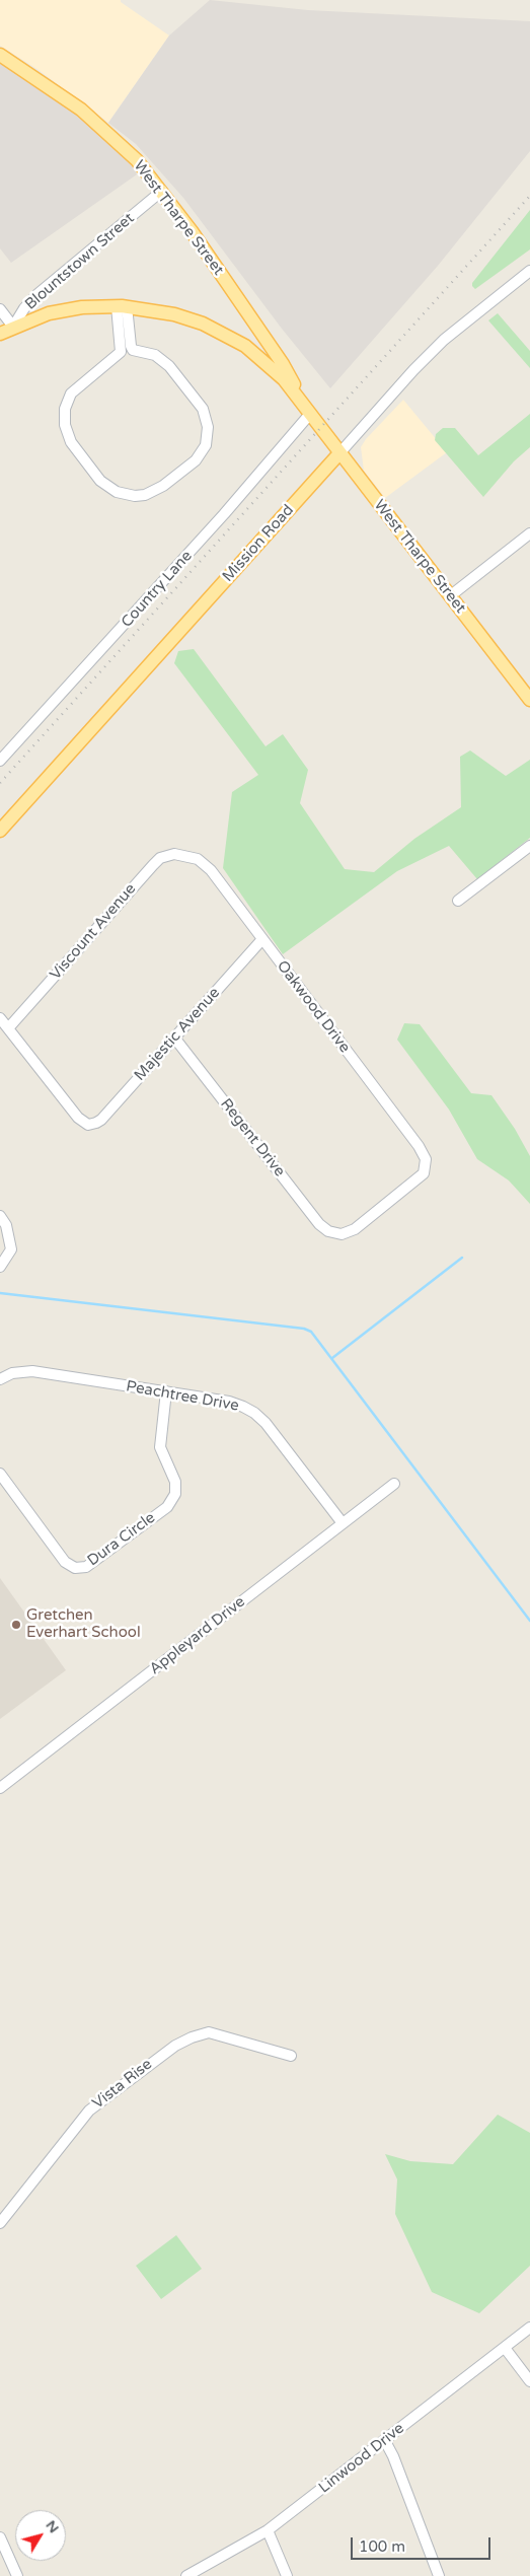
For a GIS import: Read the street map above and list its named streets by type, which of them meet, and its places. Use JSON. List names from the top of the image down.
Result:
{
  "streets": {
    "main road": ["West Tharpe Street", "Blountstown Street", "Mission Road"],
    "street": [
      "Country Lane",
      "Viscount Avenue",
      "Oakwood Drive",
      "Majestic Avenue",
      "Regent Drive",
      "Peachtree Drive",
      "Dura Circle",
      "Appleyard Drive",
      "Vista Rise",
      "Linwood Drive"
    ]
  },
  "crossings": [
    ["West Tharpe Street", "Blountstown Street"],
    ["West Tharpe Street", "Mission Road"],
    ["West Tharpe Street", "Country Lane"],
    ["Viscount Avenue", "Oakwood Drive"],
    ["Viscount Avenue", "Majestic Avenue"],
    ["Oakwood Drive", "Majestic Avenue"],
    ["Oakwood Drive", "Regent Drive"],
    ["Majestic Avenue", "Regent Drive"],
    ["Peachtree Drive", "Dura Circle"],
    ["Peachtree Drive", "Appleyard Drive"]
  ],
  "places": ["Gretchen Everhart School"],
  "scale_bar": "100 m",
  "north": "top right"
}
